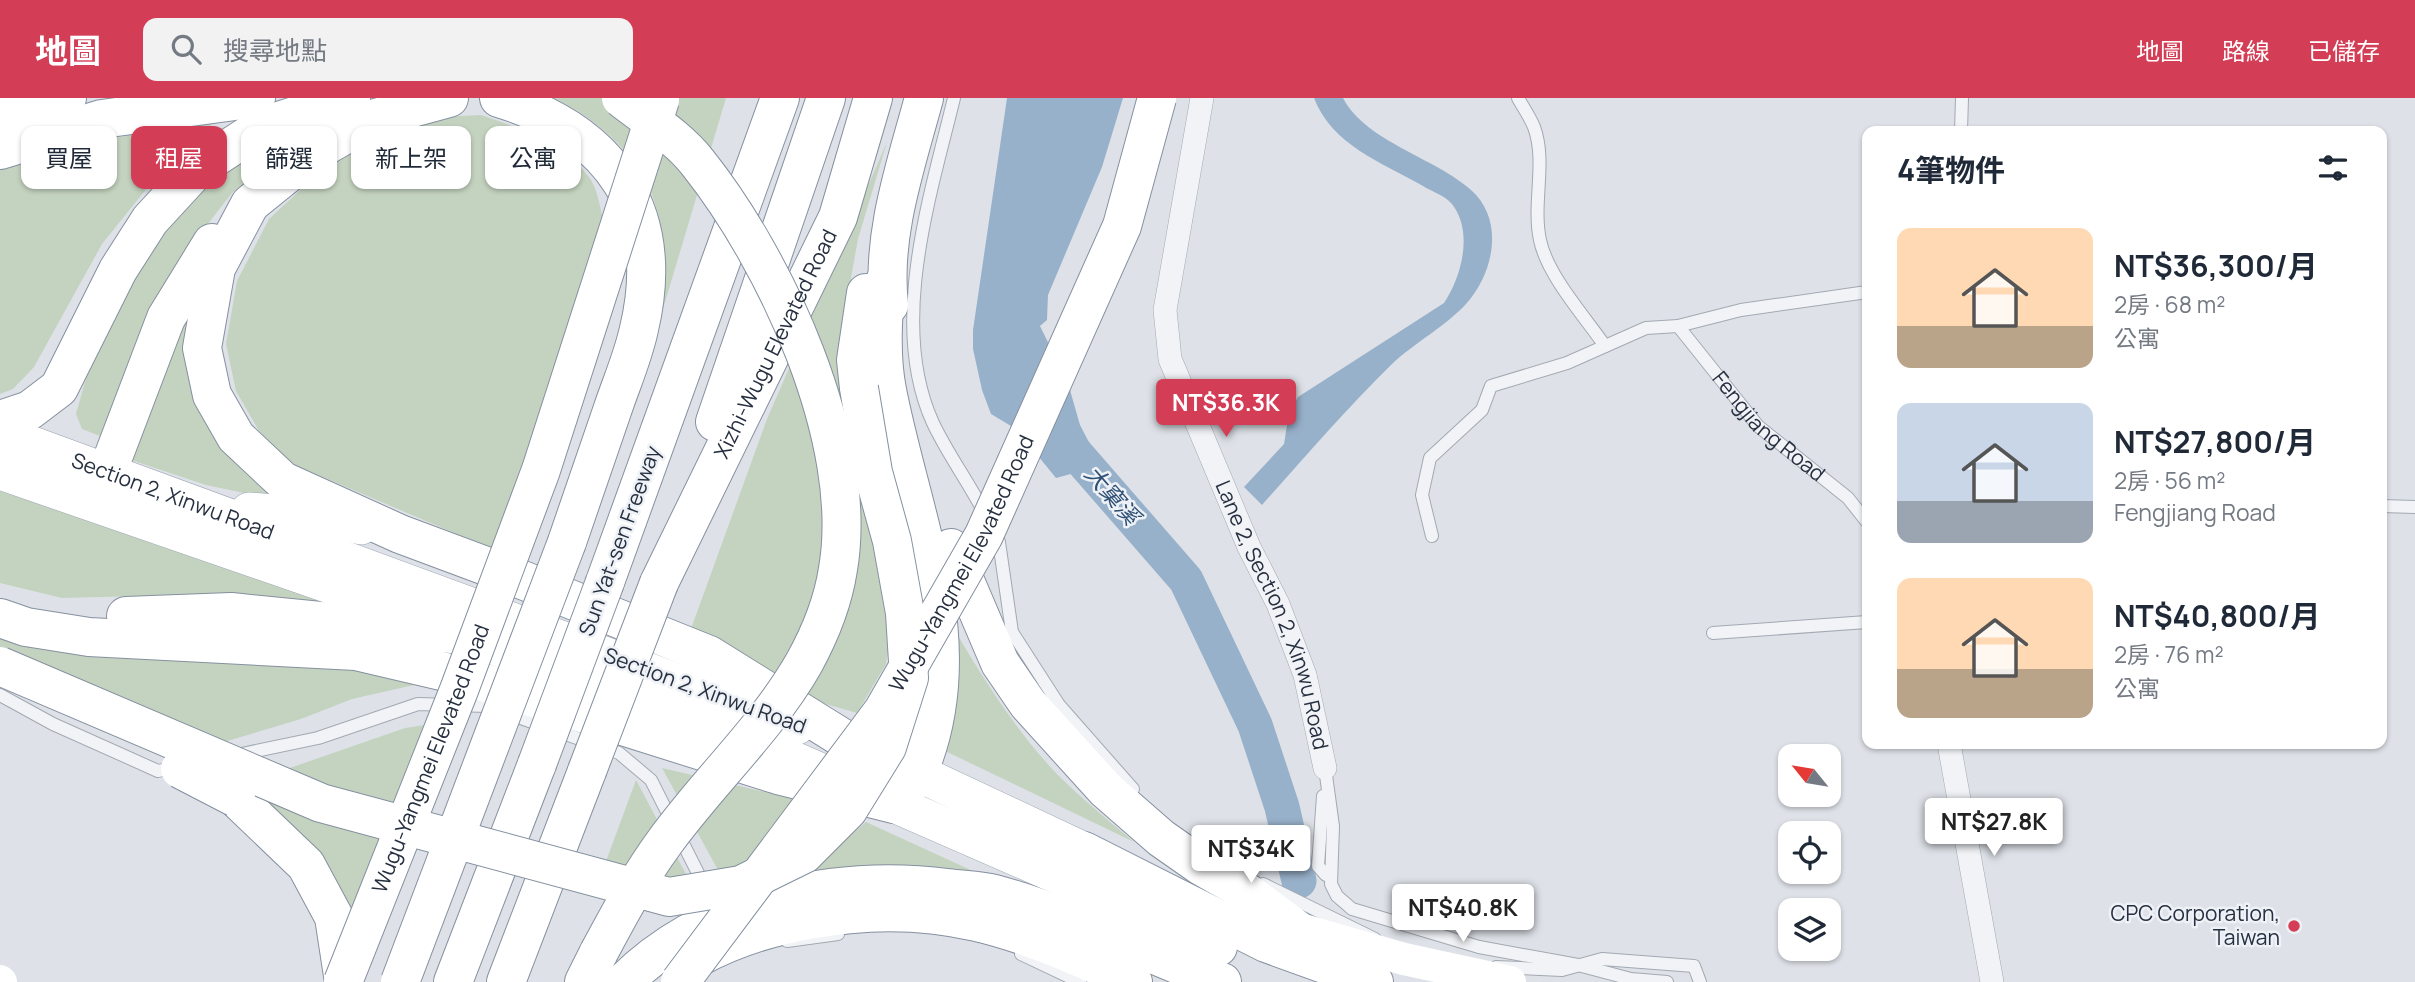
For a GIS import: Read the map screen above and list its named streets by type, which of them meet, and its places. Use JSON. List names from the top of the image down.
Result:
{
  "streets": {
    "highway": ["Xizhi-Wugu Elevated Road", "Sun Yat-sen Freeway", "Wugu-Yangmei Elevated Road"],
    "main road": ["Section 2, Xinwu Road"],
    "street": ["Lane 2, Section 2, Xinwu Road"],
    "lane": ["Fengjiang Road"]
  },
  "water": ["大窠溪"],
  "places": ["CPC Corporation, Taiwan"],
  "north": "top left",
  "page": {
    "header": "地圖",
    "search": "搜尋地點",
    "nav": ["地圖", "路線", "已儲存"],
    "chip": [
      "買屋",
      "租屋",
      "篩選",
      "新上架",
      "公寓"
    ],
    "heading": "4筆物件",
    "list": [
      {
        "name": "NT$36,300/月",
        "note": "2房 · 68 m² · 公寓"
      },
      {
        "name": "NT$27,800/月",
        "note": "2房 · 56 m² · Fengjiang Road"
      },
      {
        "name": "NT$40,800/月",
        "note": "2房 · 76 m² · 公寓"
      }
    ],
    "price": [
      "NT$36.3K",
      "NT$27.8K",
      "NT$34K",
      "NT$40.8K"
    ]
  }
}
